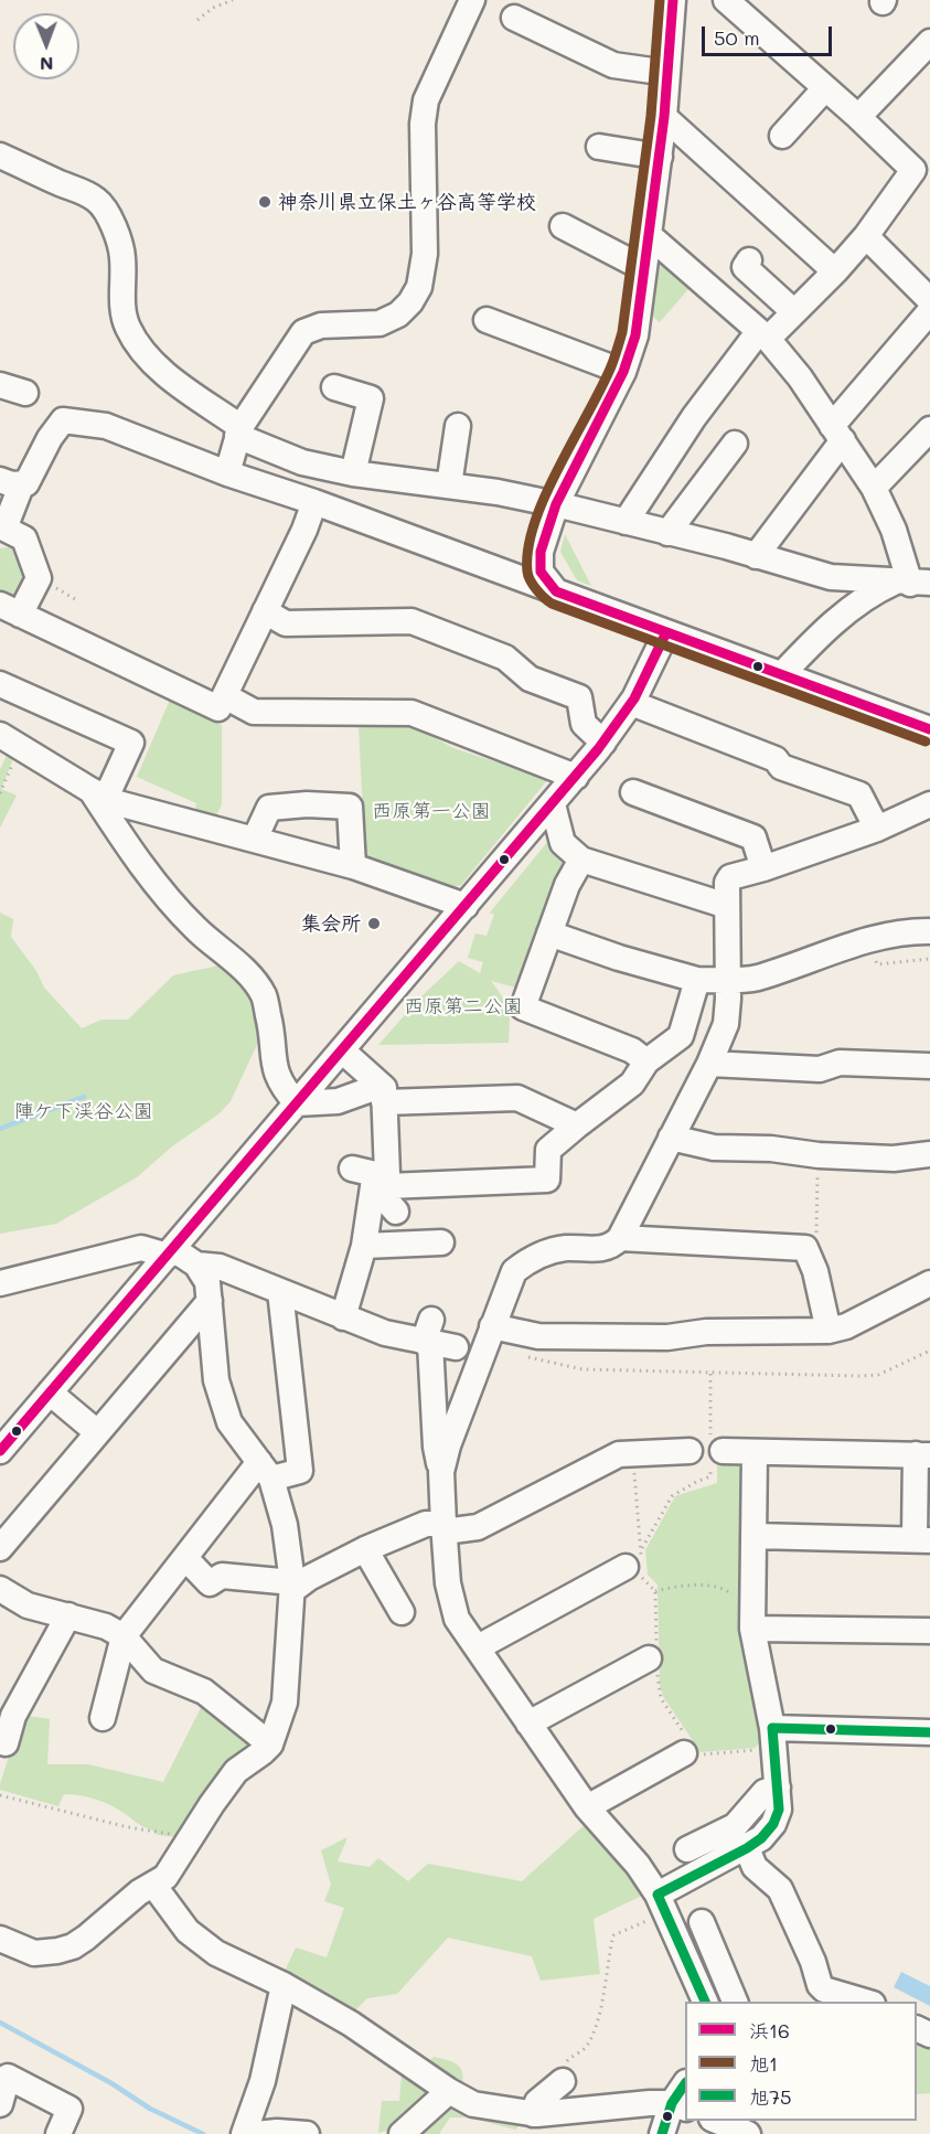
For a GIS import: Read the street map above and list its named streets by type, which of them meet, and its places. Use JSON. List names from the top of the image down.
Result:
{
  "parks": ["西原第一公園", "西原第二公園", "陣ケ下渓谷公園"],
  "places": ["神奈川県立保土ヶ谷高等学校", "集会所"],
  "lines": ["transit line 浜16", "transit line 旭1", "transit line 旭75"],
  "legend": ["浜16", "旭1", "旭75"],
  "scale_bar": "50 m",
  "north": "bottom"
}
